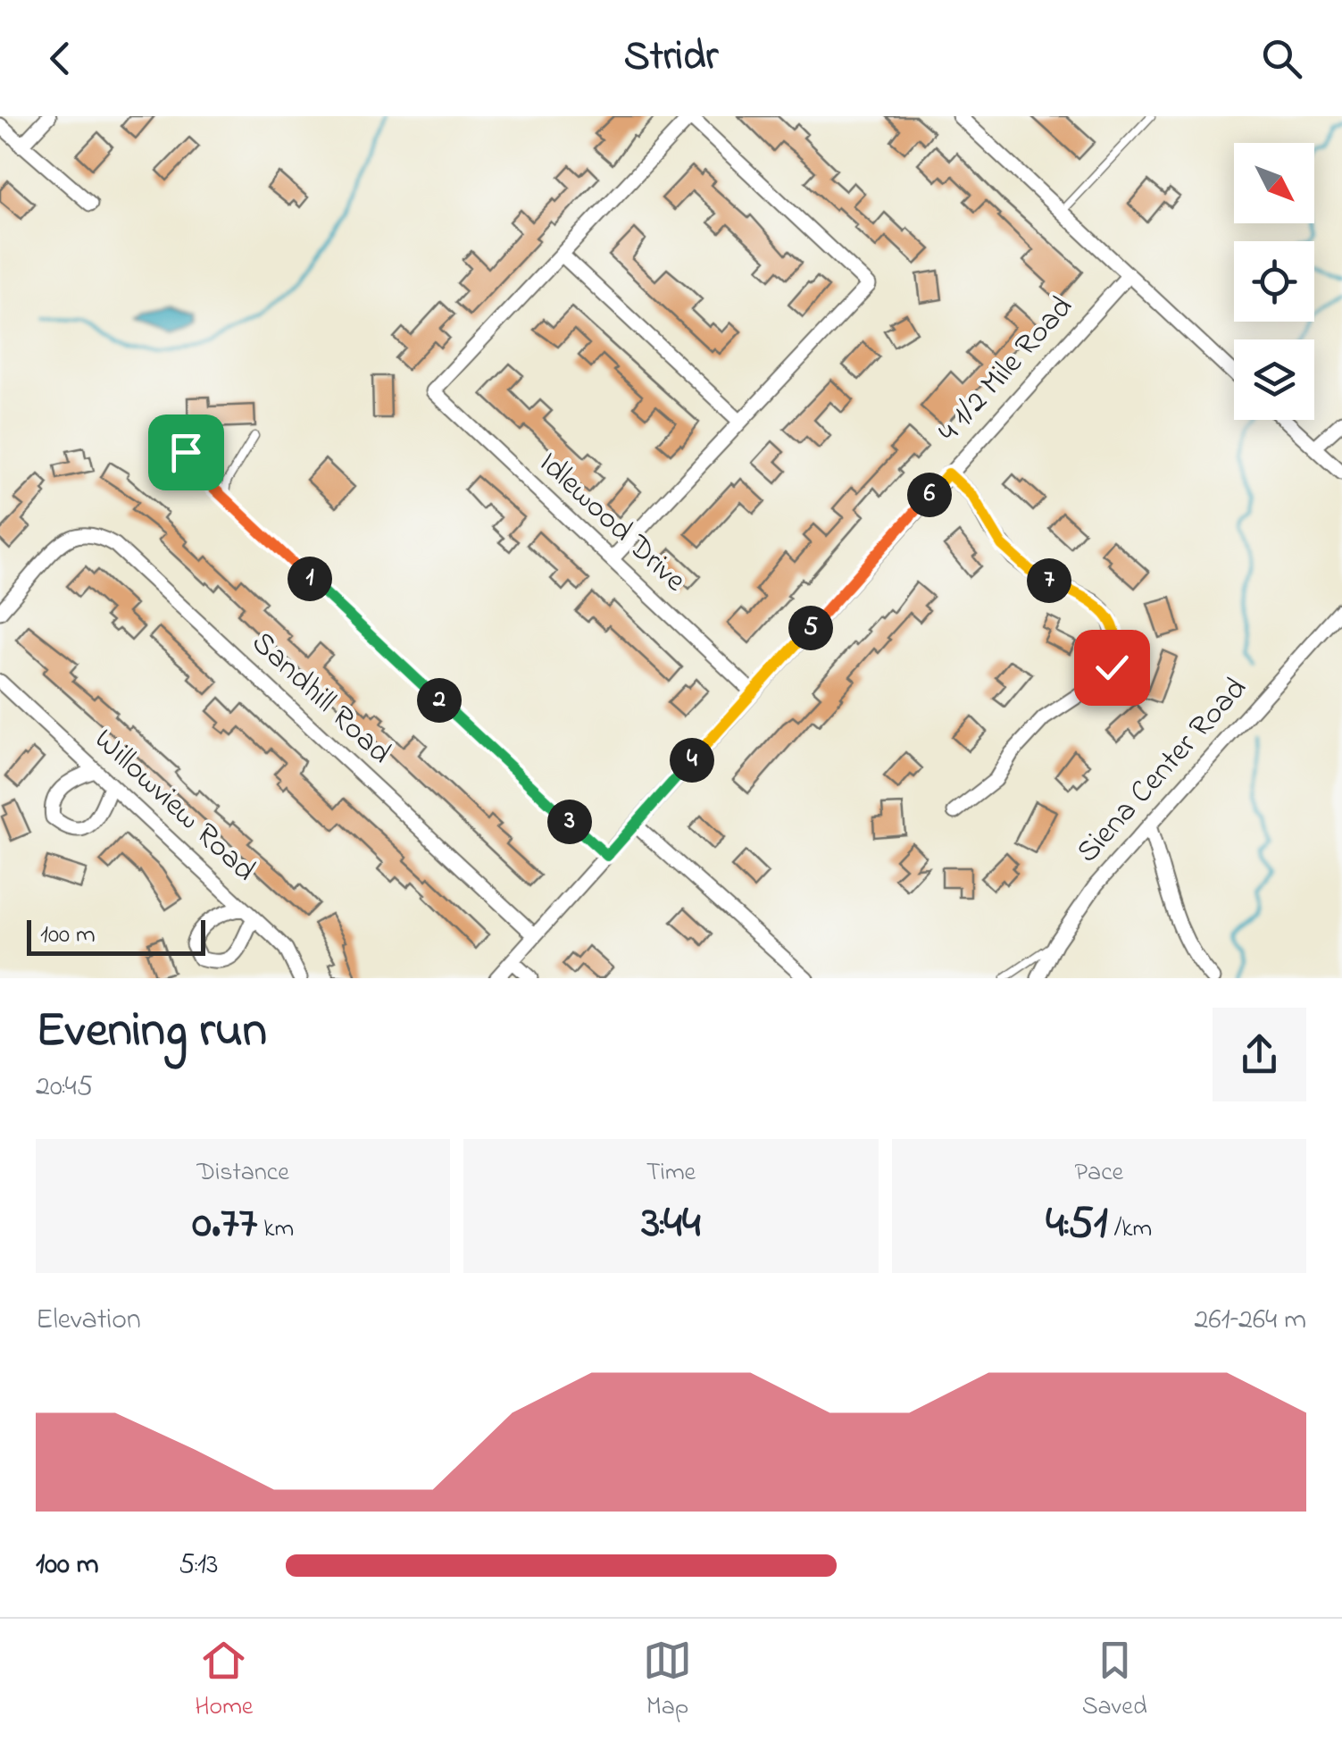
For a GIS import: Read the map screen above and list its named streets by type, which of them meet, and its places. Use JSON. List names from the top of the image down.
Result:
{
  "streets": {
    "street": [
      "4 1/2 Mile Road",
      "Idlewood Drive",
      "Sandhill Road",
      "Siena Center Road",
      "Willowview Road"
    ]
  },
  "crossings": [
    ["4 1/2 Mile Road", "Idlewood Drive"],
    ["4 1/2 Mile Road", "Sandhill Road"]
  ],
  "scale_bar": "100 m",
  "north": "bottom right",
  "page": {
    "header": "Stridr",
    "pins": [
      "6",
      "1",
      "7",
      "5",
      "2",
      "4",
      "3"
    ],
    "scale": "100 m",
    "heading": ["Evening run", "20:45"],
    "stats": [
      ["Distance", "0.77 km"],
      ["Time", "3:44"],
      ["Pace", "4:51 /km"]
    ],
    "chart": ["Elevation", "261–264 m"],
    "list": [
      {
        "name": "100 m",
        "note": "5:13"
      }
    ],
    "tabs": ["Home", "Map", "Saved"]
  }
}
